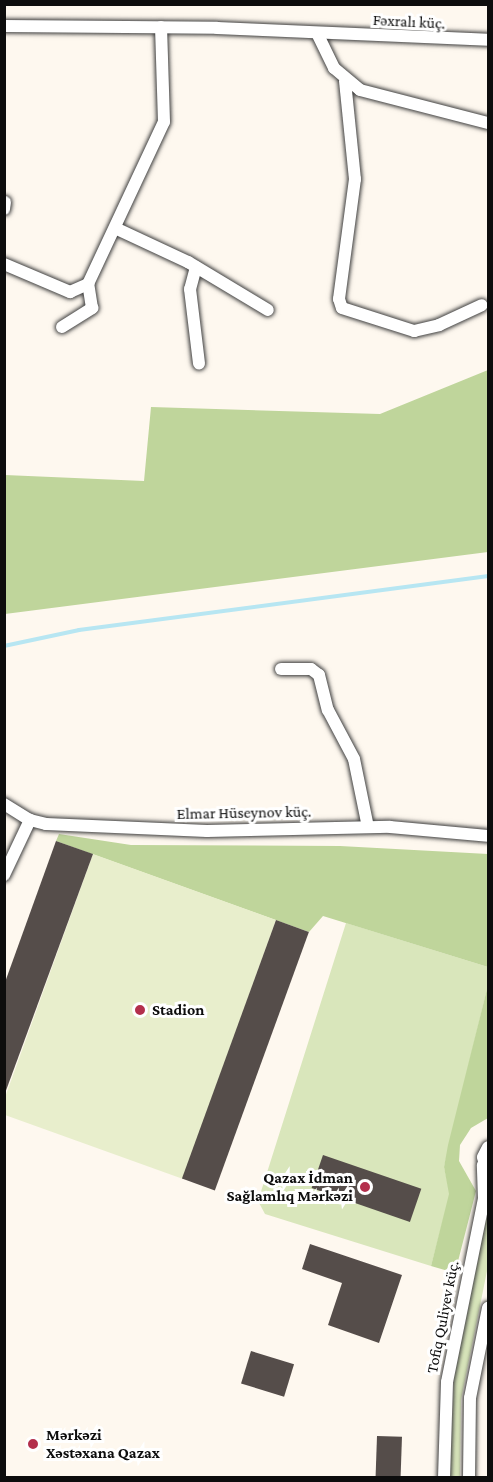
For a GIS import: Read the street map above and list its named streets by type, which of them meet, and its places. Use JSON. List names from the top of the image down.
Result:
{
  "streets": {
    "street": ["Fəxralı küç.", "Elmar Hüseynov küç.", "Tofiq Quliyev küç."]
  },
  "places": ["Stadion", "Qazax İdman Sağlamlıq Mərkəzi", "Mərkəzi Xəstəxana Qazax"]
}
